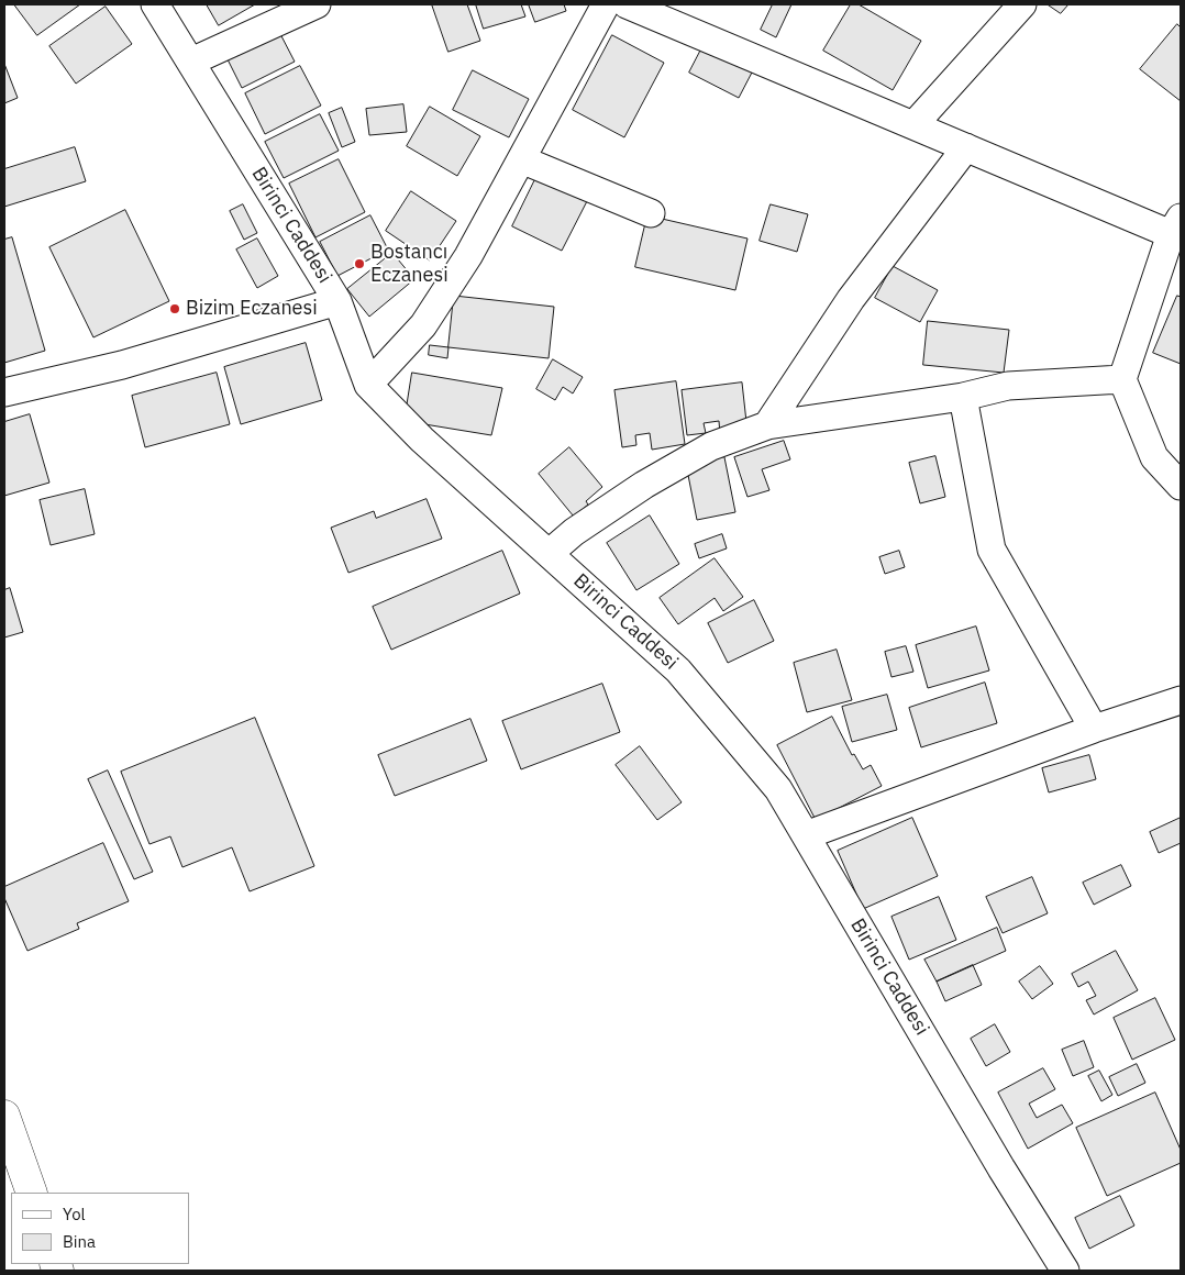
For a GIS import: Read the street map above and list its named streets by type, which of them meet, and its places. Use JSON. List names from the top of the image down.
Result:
{
  "streets": {
    "street": ["Birinci Caddesi"]
  },
  "places": ["Bostancı Eczanesi", "Bizim Eczanesi"],
  "legend": ["Yol", "Bina"]
}
